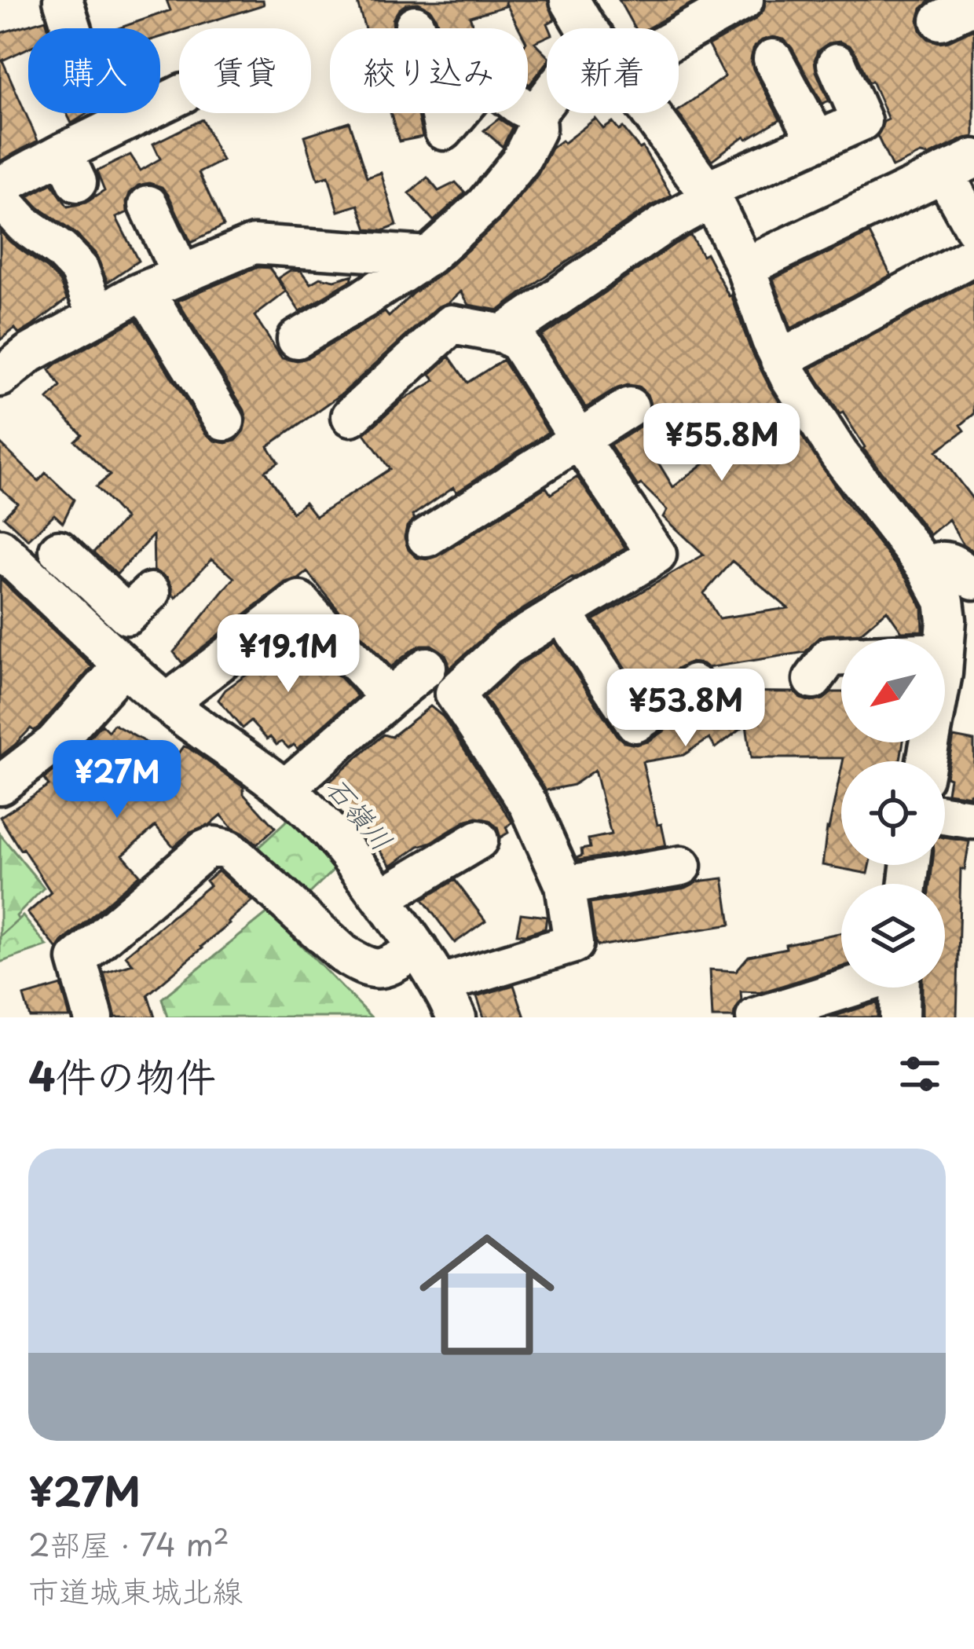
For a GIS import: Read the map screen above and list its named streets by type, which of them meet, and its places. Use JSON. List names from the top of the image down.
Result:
{
  "water": ["石嶺川"],
  "north": "bottom left",
  "page": {
    "chip": [
      "購入",
      "賃貸",
      "絞り込み",
      "新着"
    ],
    "price": [
      "¥55.8M",
      "¥19.1M",
      "¥53.8M",
      "¥27M"
    ],
    "heading": "4件の物件",
    "list": [
      {
        "name": "¥27M",
        "note": "2部屋 · 74 m² · 市道城東城北線"
      }
    ]
  }
}
